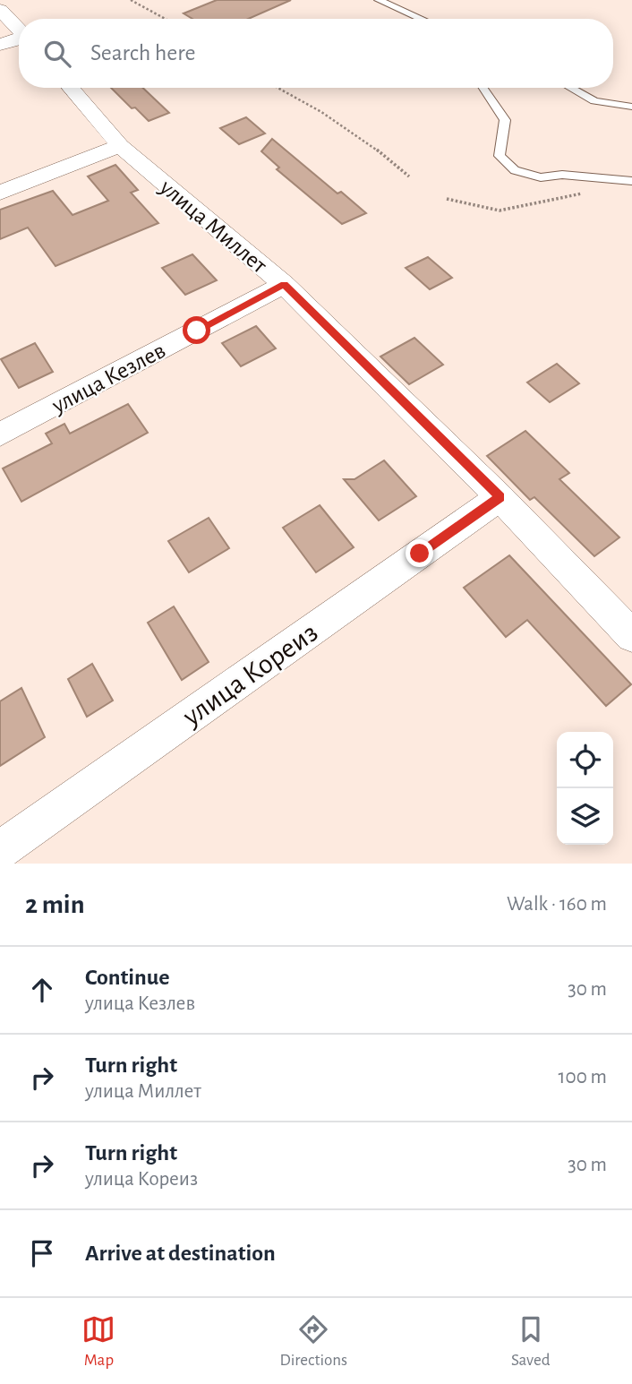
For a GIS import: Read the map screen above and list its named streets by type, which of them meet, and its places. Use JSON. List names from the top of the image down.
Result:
{
  "streets": {
    "street": ["улица Миллет", "улица Кезлев", "улица Кореиз"]
  },
  "crossings": [
    ["улица Миллет", "улица Кезлев"],
    ["улица Миллет", "улица Кореиз"]
  ],
  "page": {
    "search": "Search here",
    "heading": ["2 min", "Walk · 160 m"],
    "list": [
      ["Continue", "улица Кезлев", "30 m"],
      ["Turn right", "улица Миллет", "100 m"],
      ["Turn right", "улица Кореиз", "30 m"],
      "Arrive at destination"
    ],
    "nav": ["Map", "Directions", "Saved"]
  }
}
